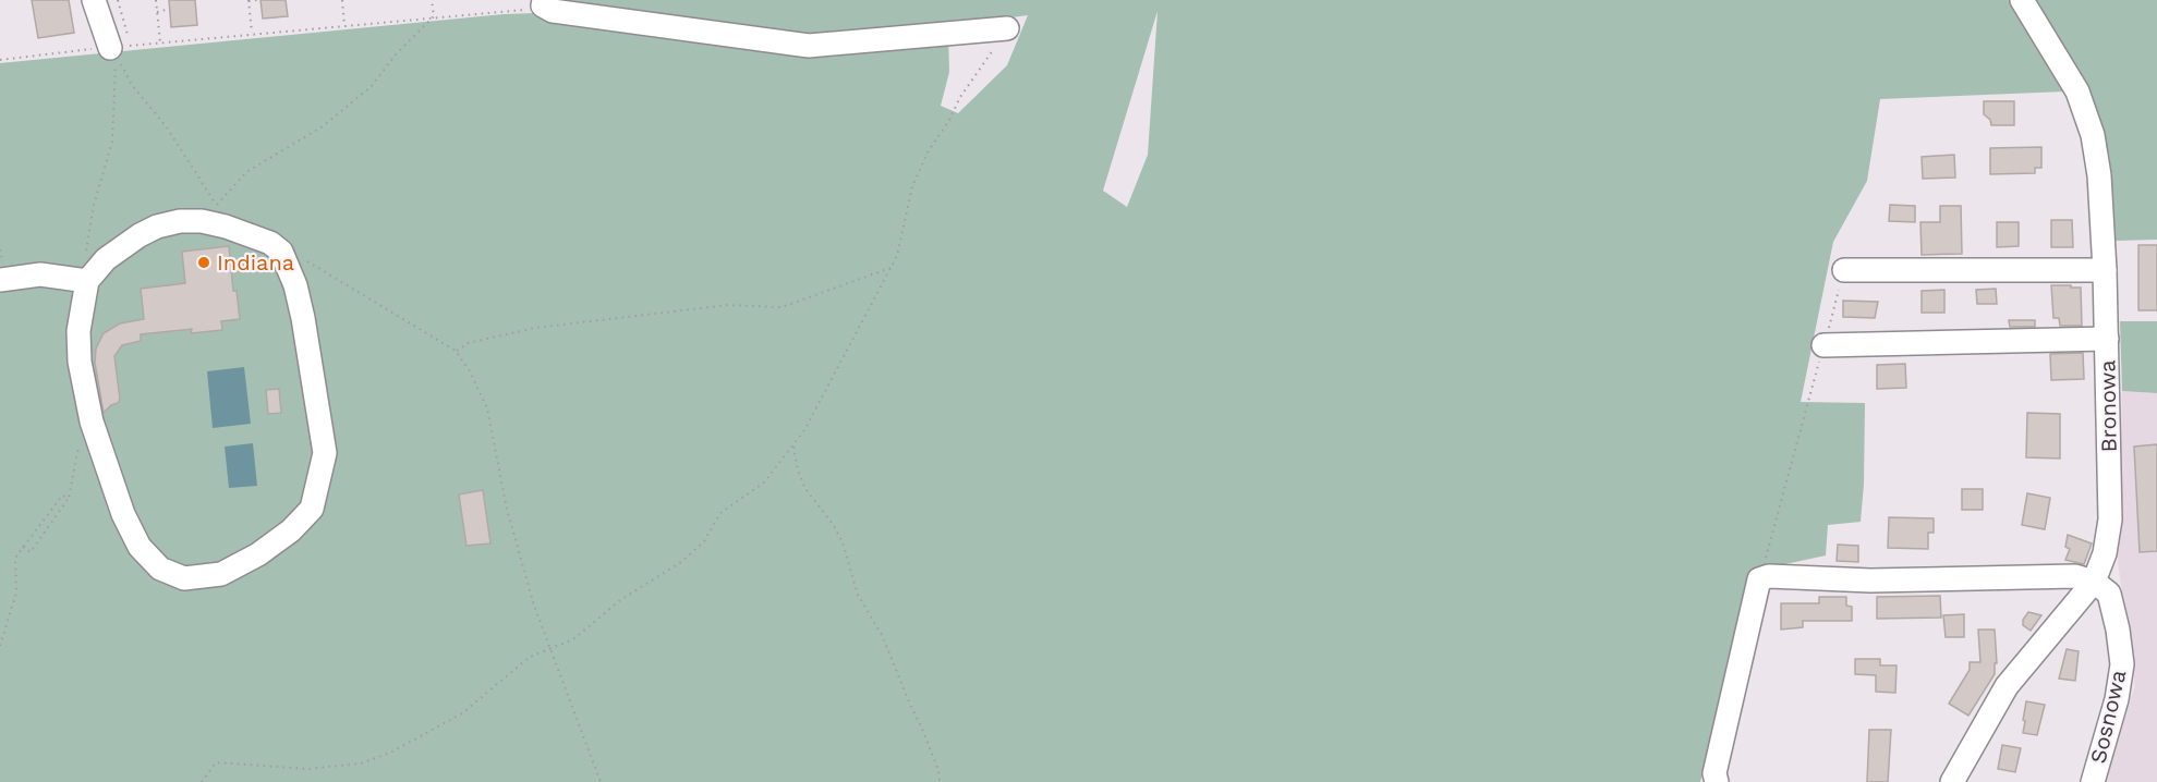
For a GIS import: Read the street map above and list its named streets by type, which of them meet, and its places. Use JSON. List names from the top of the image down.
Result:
{
  "streets": {
    "street": ["Bronowa", "Sosnowa"]
  },
  "crossings": [
    ["Bronowa", "Sosnowa"]
  ],
  "places": ["Indiana"]
}
